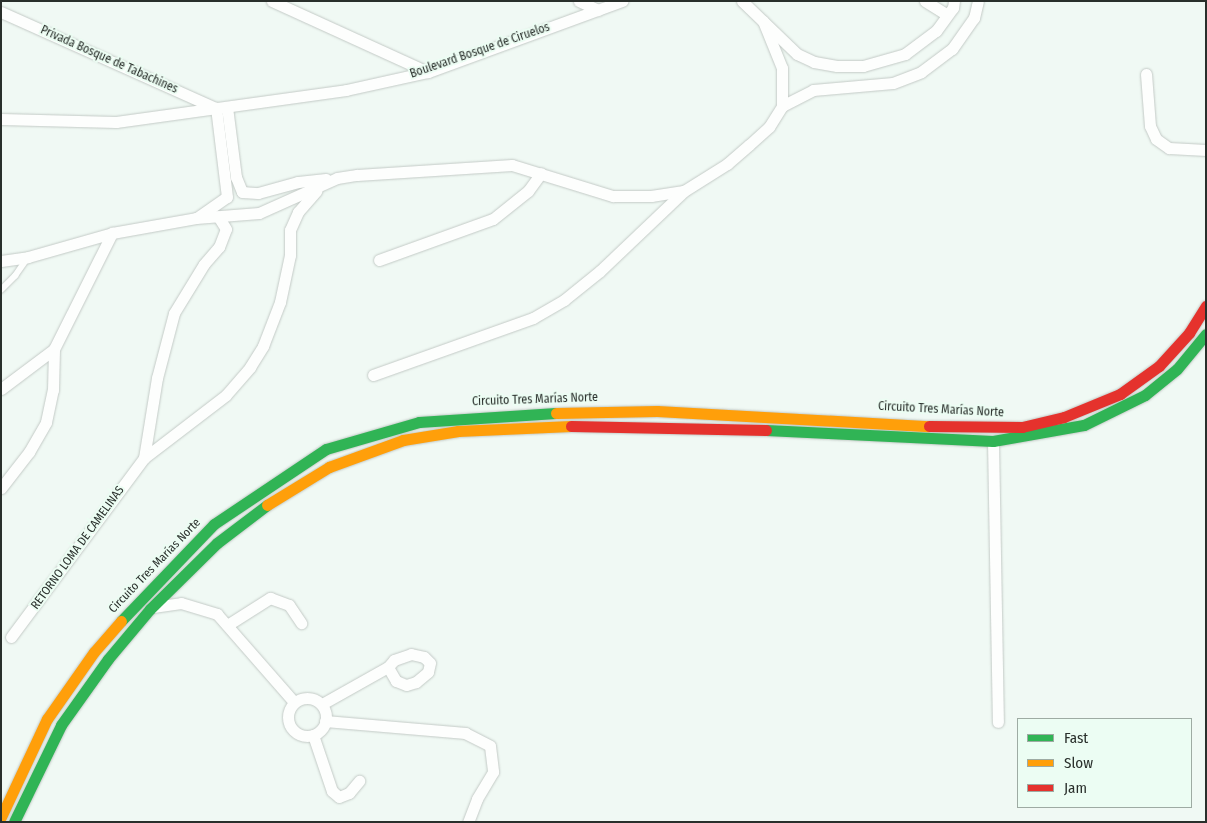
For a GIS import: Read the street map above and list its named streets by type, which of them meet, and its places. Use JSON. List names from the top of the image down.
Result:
{
  "streets": {
    "street": [
      "Boulevard Bosque de Ciruelos",
      "Privada Bosque de Tabachines",
      "Circuito Tres Marías Norte",
      "RETORNO LOMA DE CAMELINAS"
    ]
  },
  "crossings": [
    ["Boulevard Bosque de Ciruelos", "Privada Bosque de Tabachines"]
  ],
  "legend": ["Fast", "Slow", "Jam"]
}
